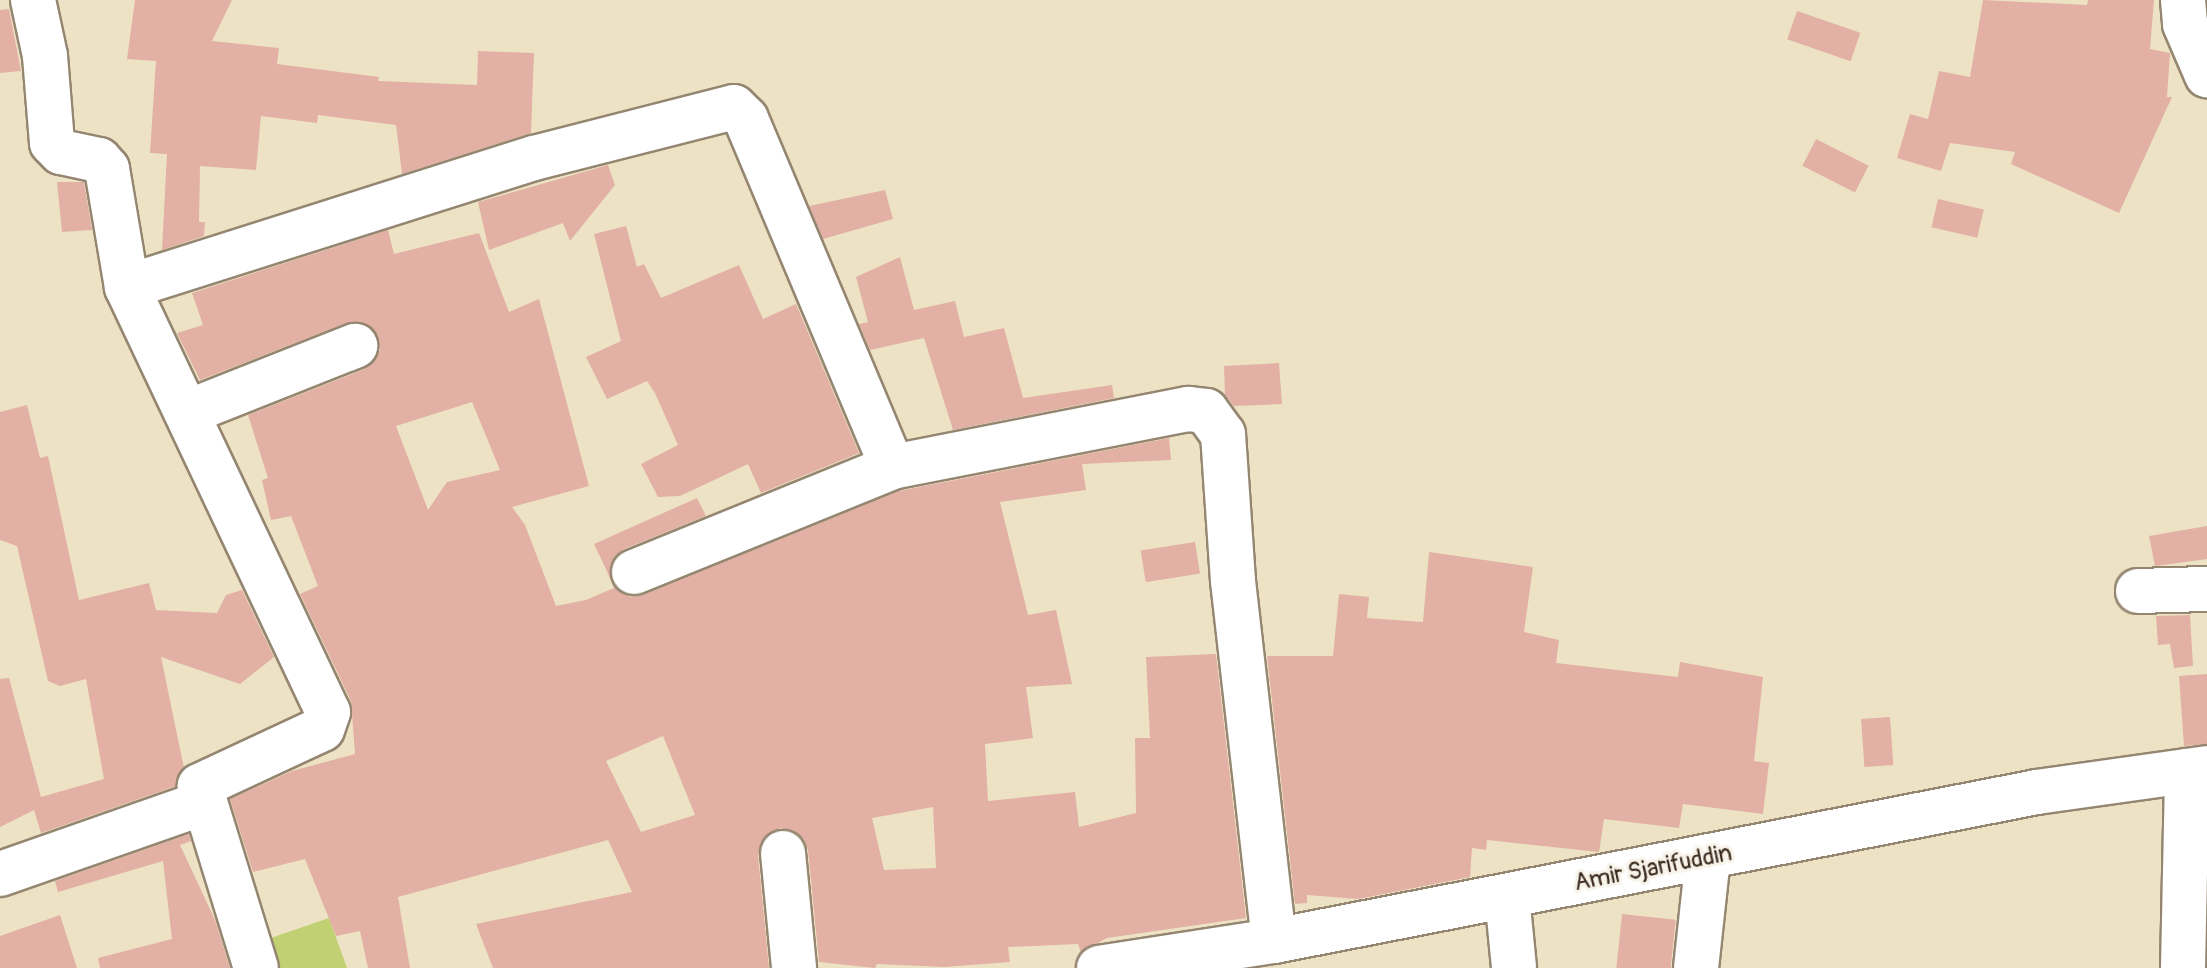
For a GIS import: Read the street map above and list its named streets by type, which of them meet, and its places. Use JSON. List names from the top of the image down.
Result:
{
  "streets": {
    "street": ["Amir Sjarifuddin"]
  }
}
